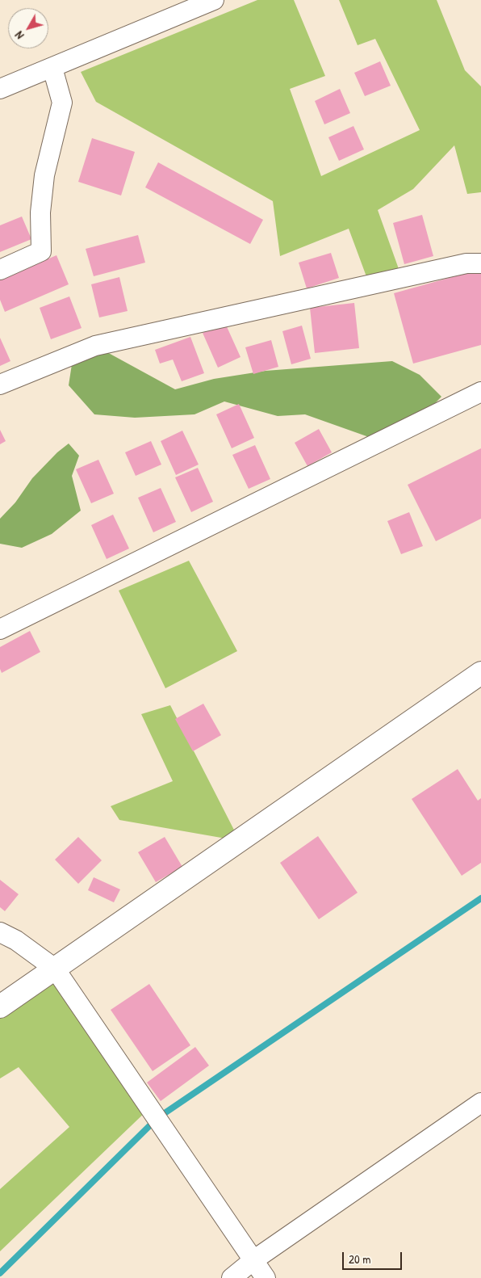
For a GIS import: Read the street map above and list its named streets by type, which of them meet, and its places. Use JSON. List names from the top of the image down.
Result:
{
  "scale_bar": "20 m",
  "north": "bottom left"
}
